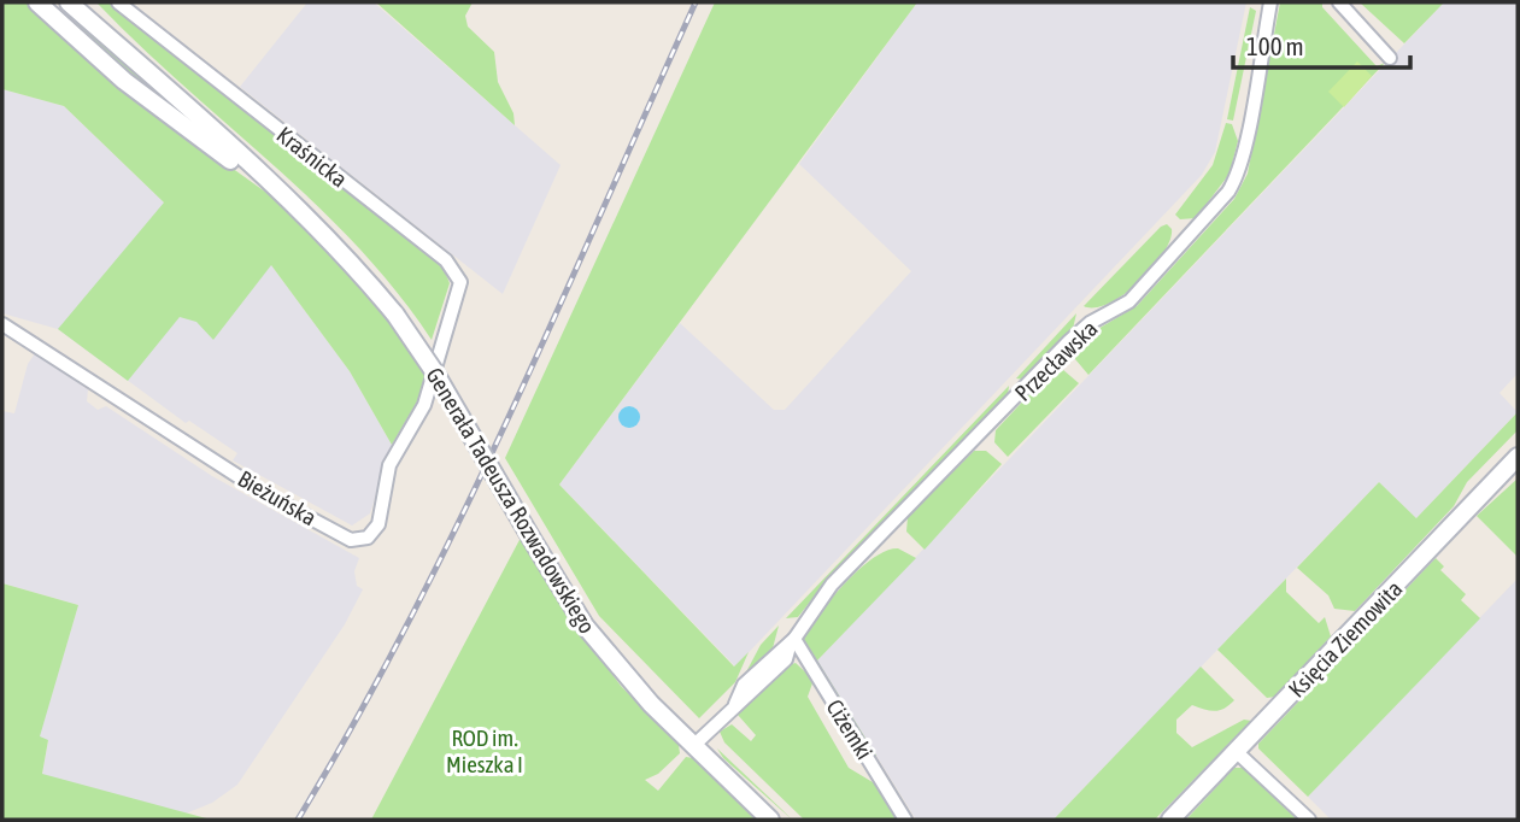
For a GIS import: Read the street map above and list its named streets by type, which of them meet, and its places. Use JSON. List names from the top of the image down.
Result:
{
  "streets": {
    "street": [
      "Kraśnicka",
      "Przecławska",
      "Bieżuńska",
      "Generała Tadeusza Rozwadowskiego",
      "Księcia Ziemowita",
      "Ciżemki"
    ]
  },
  "crossings": [
    ["Kraśnicka", "Bieżuńska"],
    ["Przecławska", "Generała Tadeusza Rozwadowskiego"],
    ["Przecławska", "Ciżemki"]
  ],
  "parks": ["ROD im. Mieszka I"],
  "scale_bar": "100 m"
}
